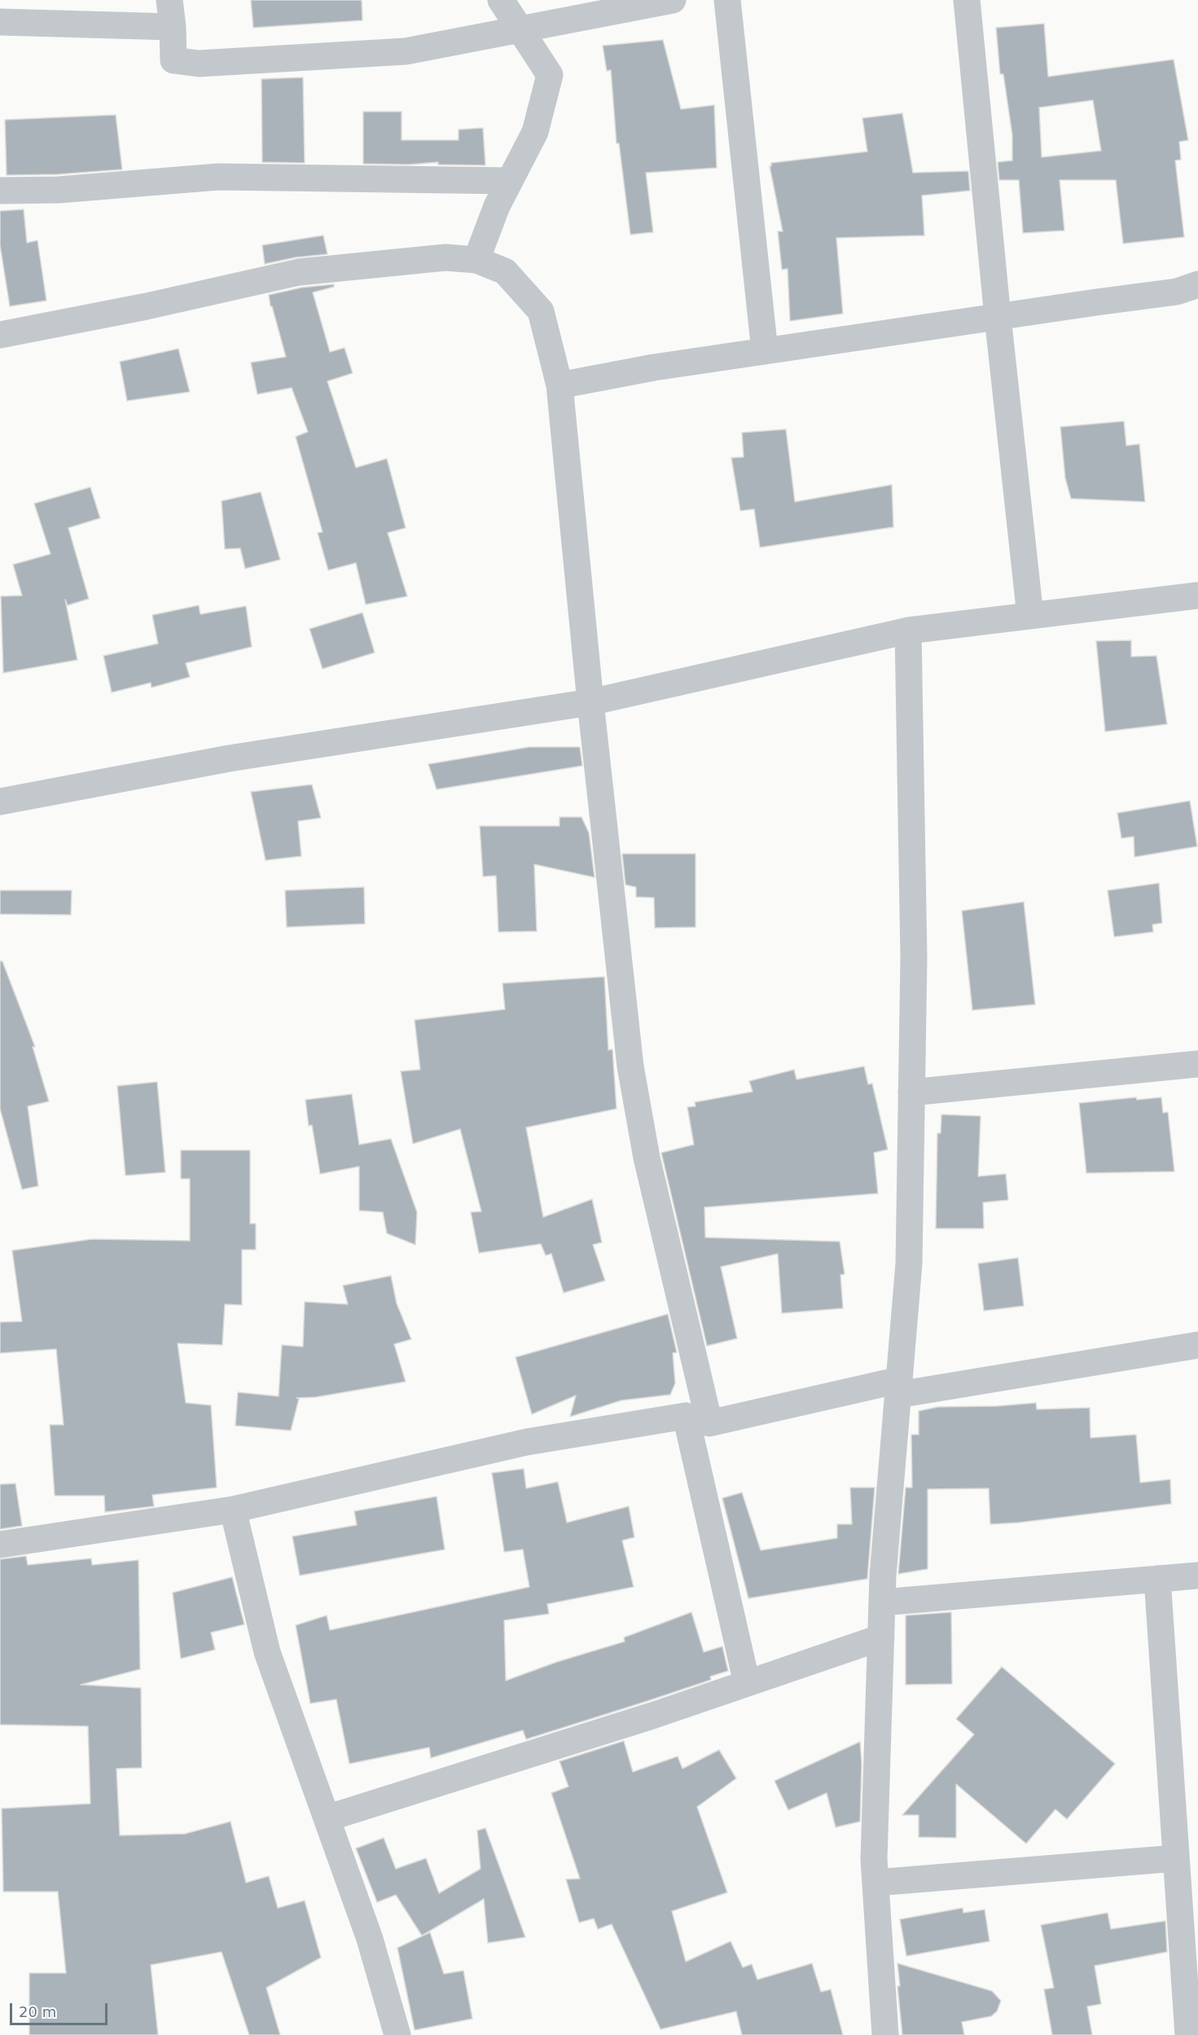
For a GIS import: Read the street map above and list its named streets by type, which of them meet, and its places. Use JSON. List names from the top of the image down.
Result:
{
  "scale_bar": "20 m"
}
